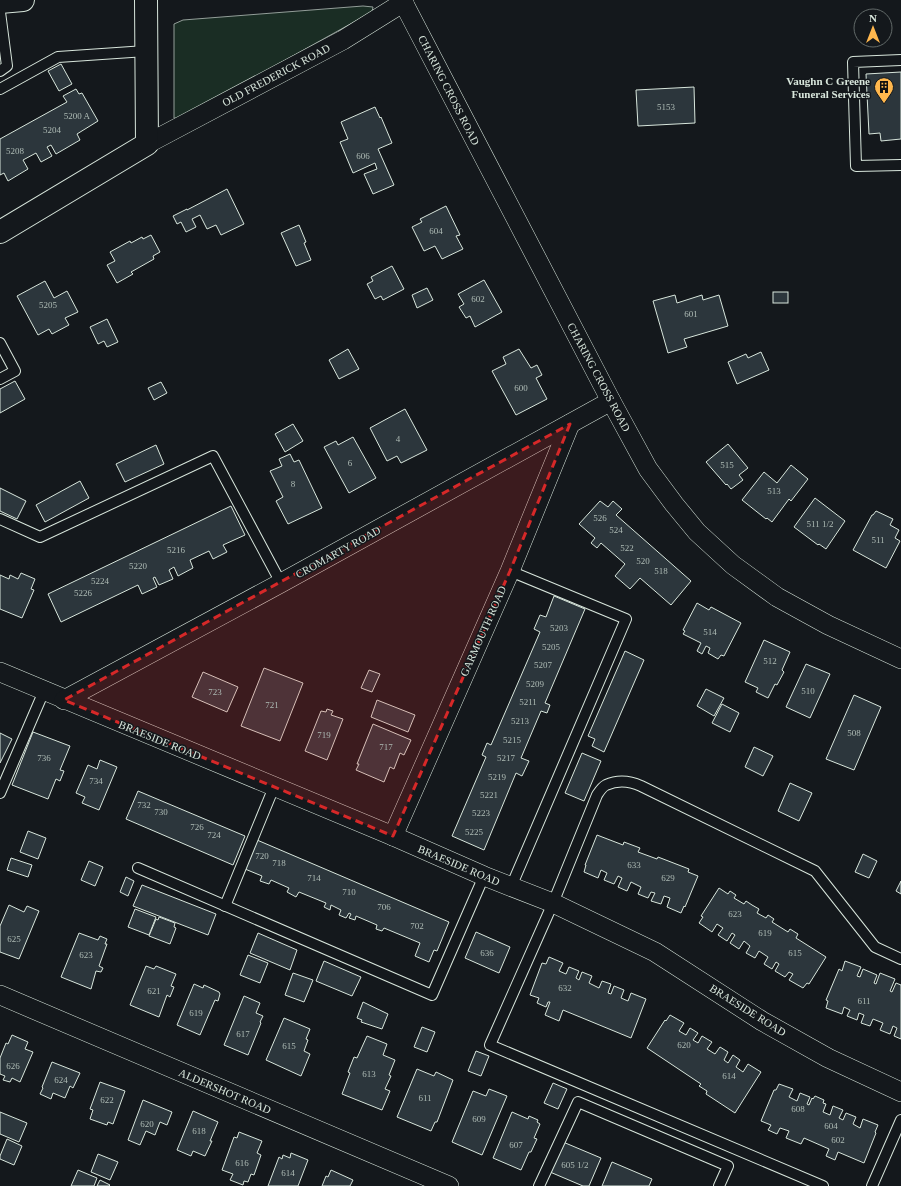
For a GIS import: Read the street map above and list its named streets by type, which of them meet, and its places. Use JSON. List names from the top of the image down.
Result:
{
  "streets": {
    "street": [
      "OLD FREDERICK ROAD",
      "CHARING CROSS ROAD",
      "CROMARTY ROAD",
      "GARMOUTH ROAD",
      "BRAESIDE ROAD",
      "ALDERSHOT ROAD"
    ]
  },
  "crossings": [
    ["OLD FREDERICK ROAD", "CHARING CROSS ROAD"],
    ["CHARING CROSS ROAD", "CROMARTY ROAD"],
    ["CROMARTY ROAD", "GARMOUTH ROAD"],
    ["CROMARTY ROAD", "BRAESIDE ROAD"],
    ["GARMOUTH ROAD", "BRAESIDE ROAD"]
  ],
  "places": {
    "building": ["Vaughn C Greene Funeral Services"]
  },
  "house_numbers": [
    "5153",
    "5200 A",
    "5204",
    "5208",
    "606",
    "604",
    "602",
    "5205",
    "601",
    "600",
    "4",
    "6",
    "515",
    "8",
    "513",
    "526",
    "511 1/2",
    "524",
    "511",
    "522",
    "5216",
    "520",
    "5220",
    "518",
    "5224",
    "5226",
    "5203",
    "514",
    "5205",
    "512",
    "5207",
    "5209",
    "510",
    "723",
    "5211",
    "721",
    "5213",
    "508",
    "719",
    "5215",
    "717",
    "736",
    "5217",
    "5219",
    "734",
    "5221",
    "732",
    "730",
    "5223",
    "726",
    "5225",
    "724",
    "720",
    "718",
    "633",
    "714",
    "629",
    "710",
    "706",
    "623",
    "702",
    "619",
    "625",
    "636",
    "615",
    "623",
    "632",
    "621",
    "611",
    "619",
    "617",
    "620",
    "615",
    "626",
    "613",
    "614",
    "624",
    "611",
    "622",
    "608",
    "609",
    "620",
    "604",
    "618",
    "602",
    "607",
    "616",
    "605 1/2",
    "614"
  ],
  "north": "top"
}
